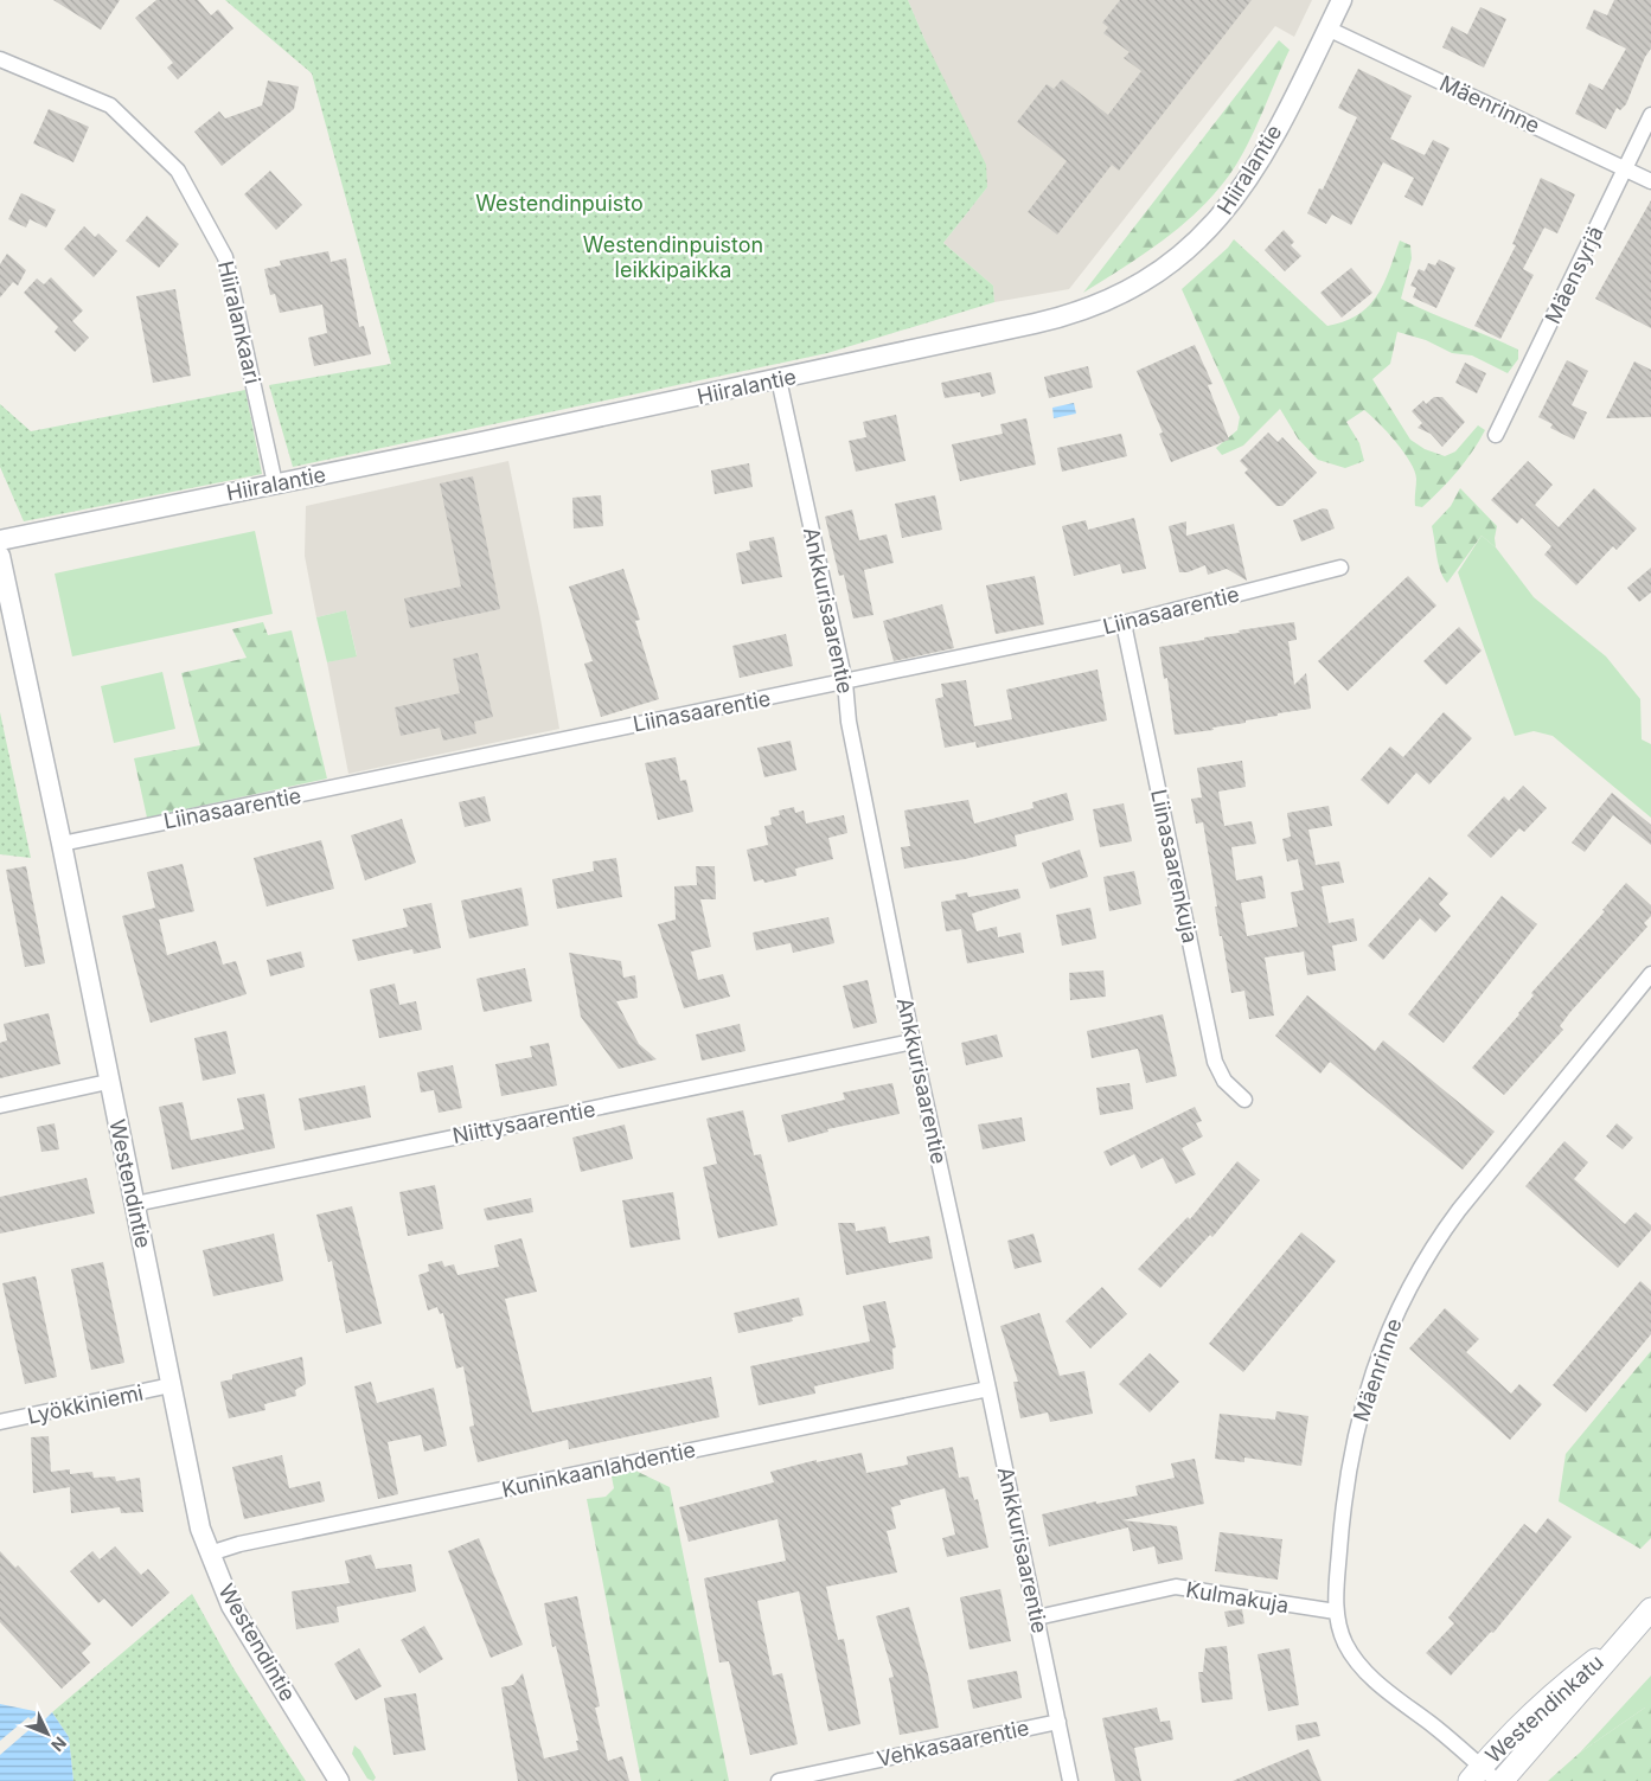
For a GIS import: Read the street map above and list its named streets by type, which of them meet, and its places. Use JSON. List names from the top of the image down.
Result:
{
  "streets": {
    "main road": ["Westendinkatu"],
    "street": [
      "Mäenrinne",
      "Hiiralantie",
      "Mäensyrjä",
      "Hiiralankaari",
      "Ankkurisaarentie",
      "Liinasaarentie",
      "Liinasaarenkuja",
      "Niittysaarentie",
      "Westendintie",
      "Lyökkiniemi",
      "Kuninkaanlahdentie",
      "Kulmakuja",
      "Vehkasaarentie"
    ]
  },
  "crossings": [
    ["Mäenrinne", "Hiiralantie"],
    ["Mäenrinne", "Mäensyrjä"],
    ["Mäenrinne", "Kulmakuja"],
    ["Mäenrinne", "Westendinkatu"],
    ["Hiiralantie", "Hiiralankaari"],
    ["Hiiralantie", "Ankkurisaarentie"],
    ["Ankkurisaarentie", "Liinasaarentie"],
    ["Ankkurisaarentie", "Niittysaarentie"],
    ["Ankkurisaarentie", "Kuninkaanlahdentie"],
    ["Ankkurisaarentie", "Kulmakuja"],
    ["Ankkurisaarentie", "Vehkasaarentie"],
    ["Liinasaarentie", "Liinasaarenkuja"],
    ["Liinasaarentie", "Westendintie"],
    ["Niittysaarentie", "Westendintie"],
    ["Westendintie", "Lyökkiniemi"],
    ["Westendintie", "Kuninkaanlahdentie"]
  ],
  "parks": ["Westendinpuisto", "Westendinpuiston leikkipaikka"],
  "north": "bottom right"
}
